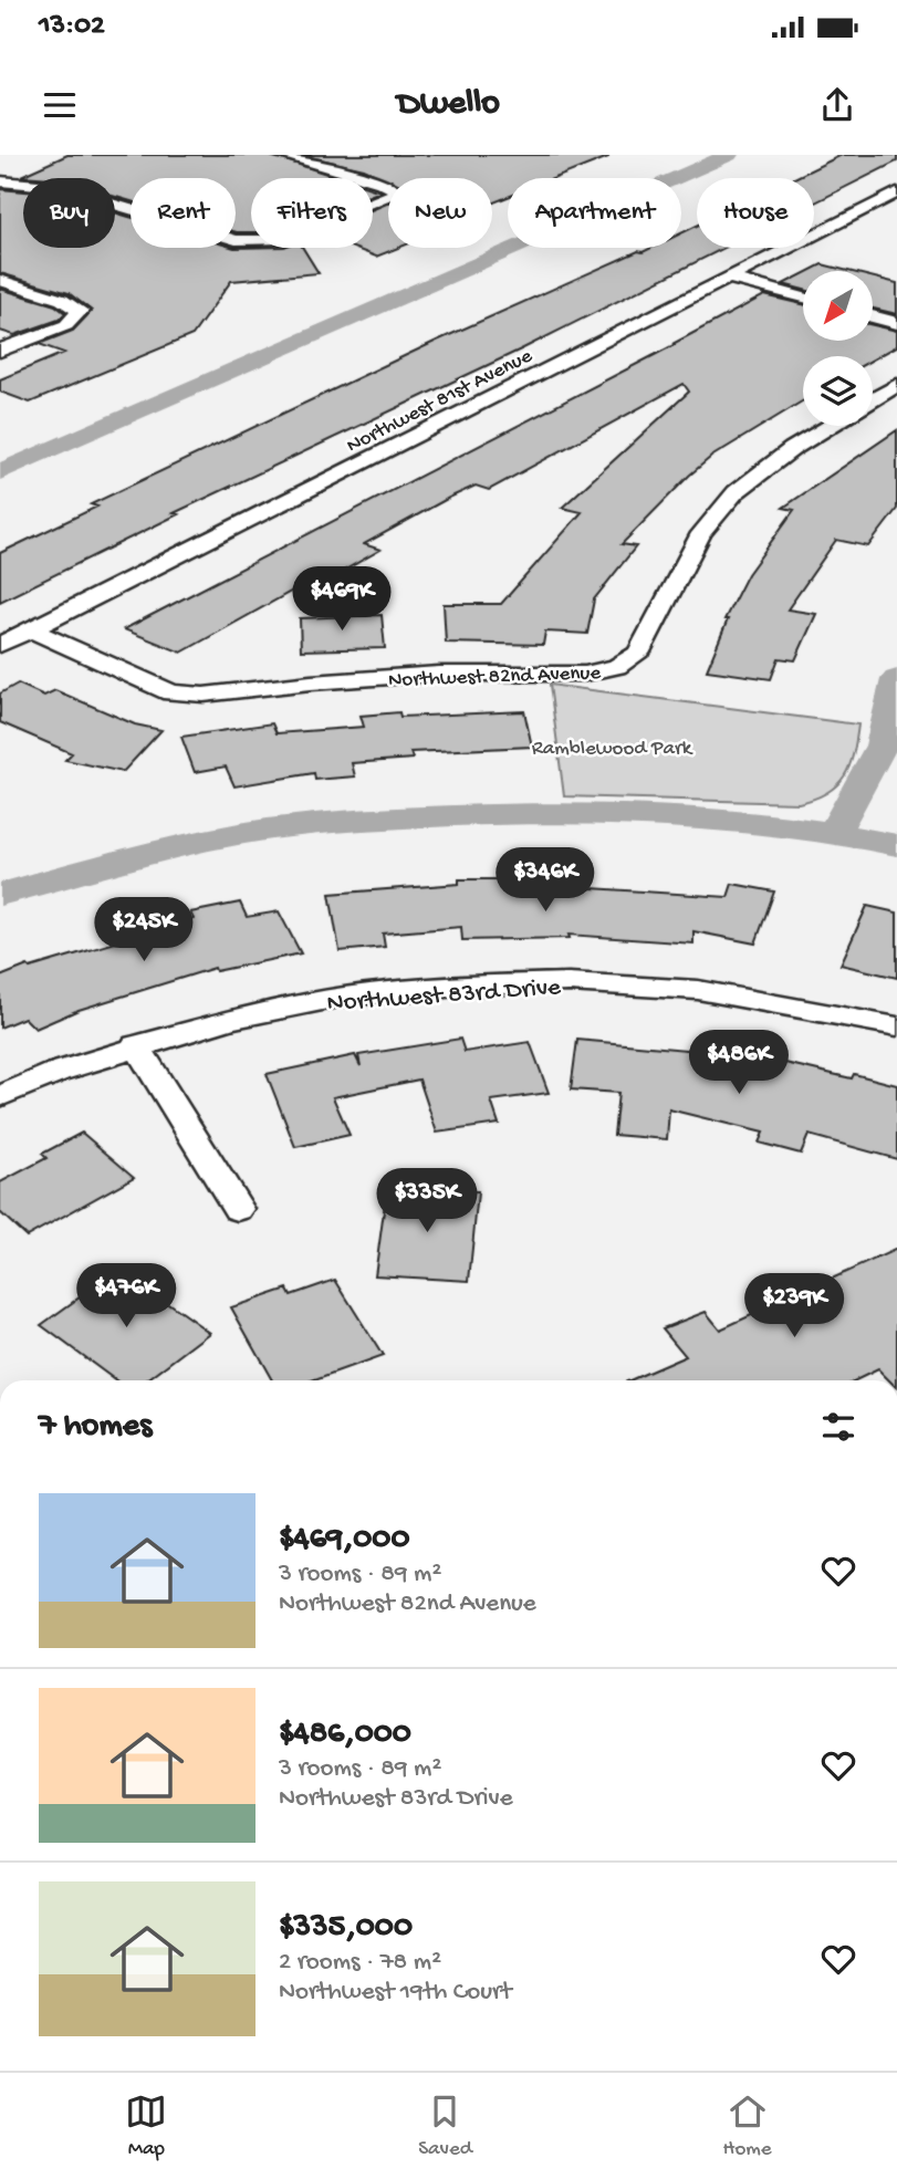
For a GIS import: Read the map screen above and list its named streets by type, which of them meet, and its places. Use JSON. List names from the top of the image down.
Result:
{
  "streets": {
    "street": ["Northwest 81st Avenue", "Northwest 82nd Avenue", "Northwest 83rd Drive"]
  },
  "crossings": [
    ["Northwest 81st Avenue", "Northwest 82nd Avenue"]
  ],
  "parks": ["Ramblewood Park"],
  "north": "bottom left",
  "page": {
    "status": "13:02",
    "header": "Dwello",
    "chip": [
      "Buy",
      "Rent",
      "Filters",
      "New",
      "Apartment",
      "House"
    ],
    "price": [
      "$469K",
      "$346K",
      "$245K",
      "$486K",
      "$335K",
      "$476K",
      "$239K"
    ],
    "heading": "7 homes",
    "list": [
      {
        "name": "$469,000",
        "note": "3 rooms · 89 m² · Northwest 82nd Avenue"
      },
      {
        "name": "$486,000",
        "note": "3 rooms · 89 m² · Northwest 83rd Drive"
      },
      {
        "name": "$335,000",
        "note": "2 rooms · 78 m² · Northwest 19th Court"
      }
    ],
    "tabs": ["Map", "Saved", "Home"]
  }
}
